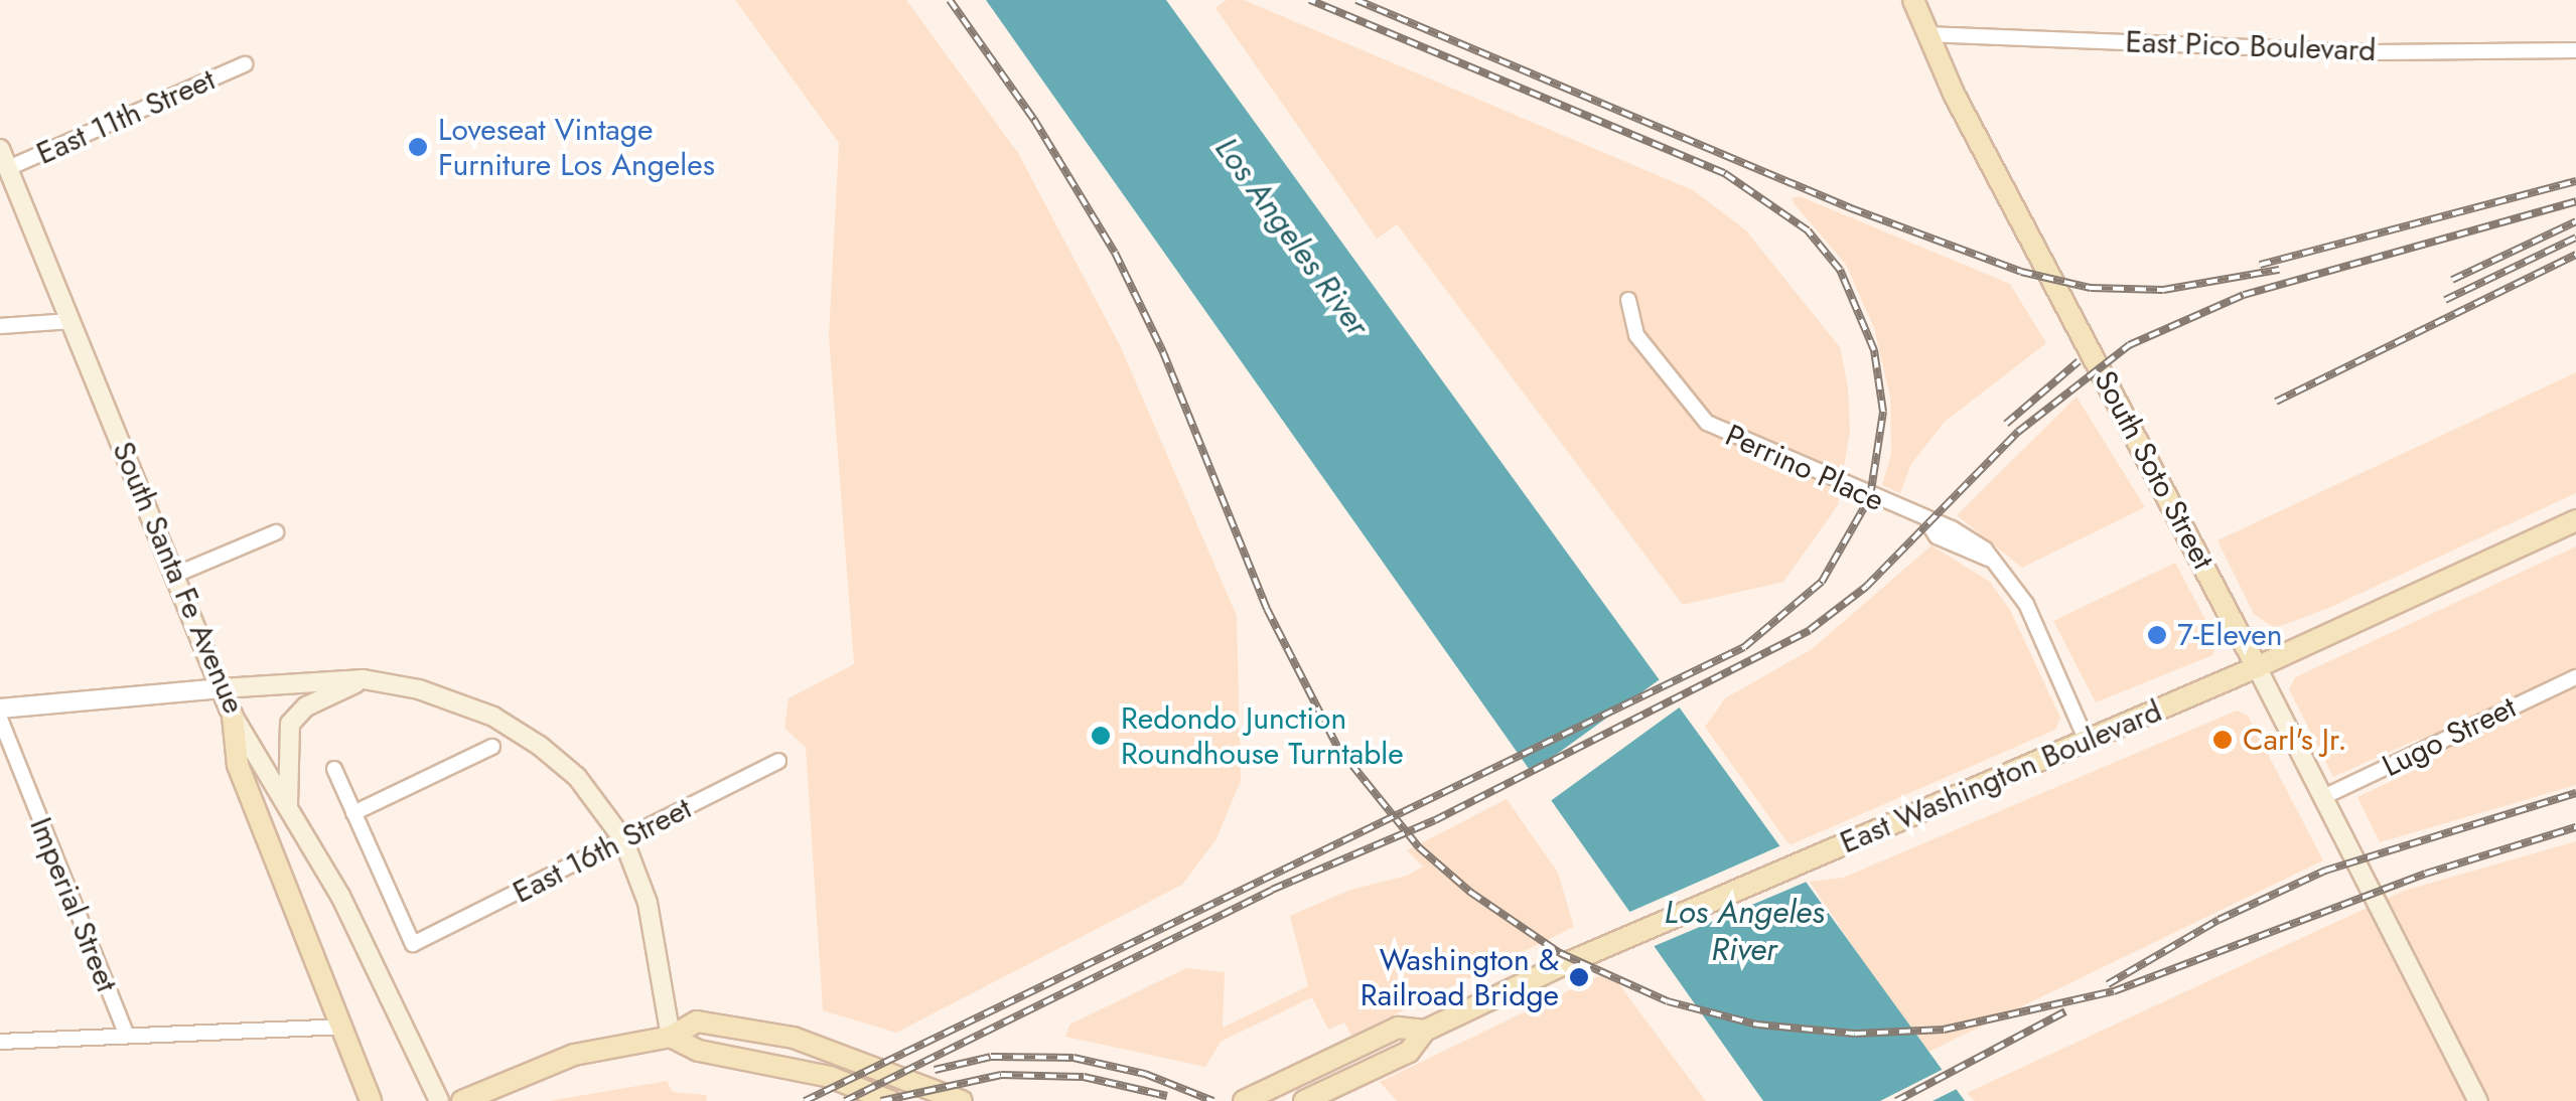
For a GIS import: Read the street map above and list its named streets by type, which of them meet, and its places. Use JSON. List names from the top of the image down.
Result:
{
  "streets": {
    "main road": ["South Soto Street", "South Santa Fe Avenue", "East Washington Boulevard"],
    "street": [
      "East Pico Boulevard",
      "East 11th Street",
      "Perrino Place",
      "Lugo Street",
      "East 16th Street",
      "Imperial Street"
    ]
  },
  "crossings": [
    ["East Pico Boulevard", "South Soto Street"],
    ["East 11th Street", "South Santa Fe Avenue"],
    ["Perrino Place", "East Washington Boulevard"],
    ["South Soto Street", "Lugo Street"],
    ["South Soto Street", "East Washington Boulevard"]
  ],
  "water": ["Los Angeles River"],
  "places": [
    "Loveseat Vintage Furniture Los Angeles",
    "7-Eleven",
    "Redondo Junction Roundhouse Turntable",
    "Carl's Jr.",
    "Washington & Railroad Bridge"
  ]
}
